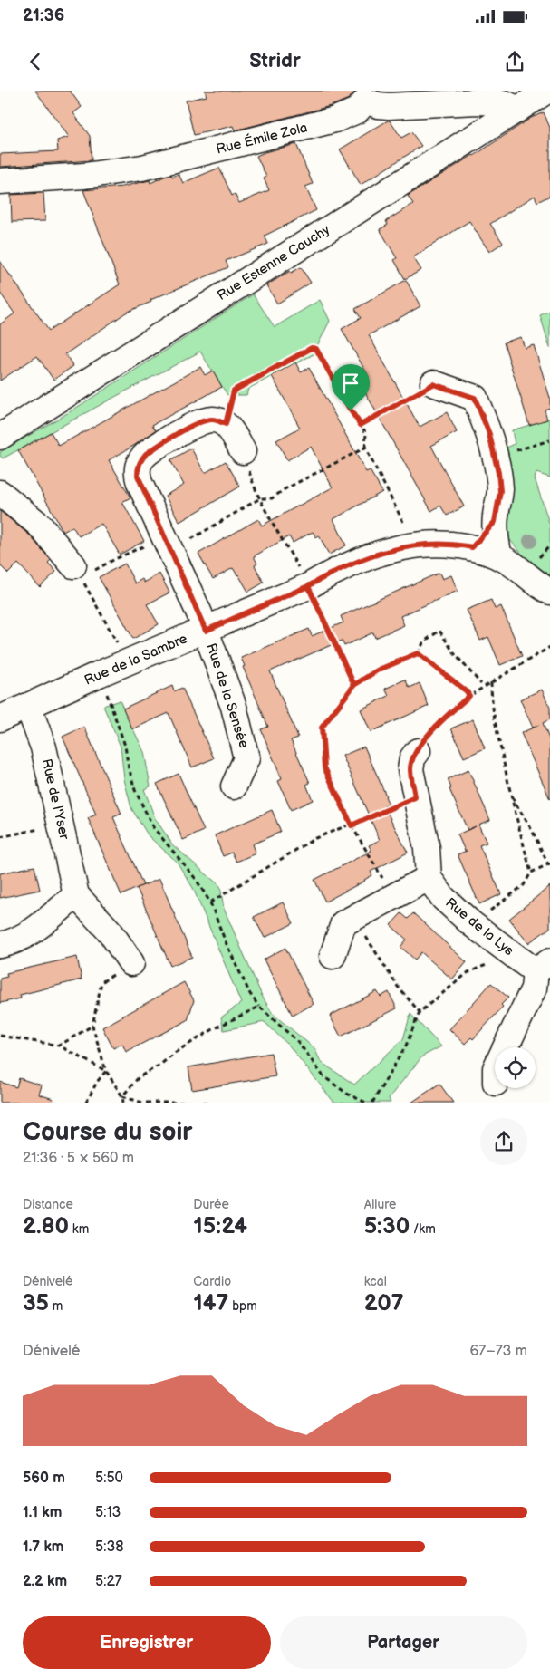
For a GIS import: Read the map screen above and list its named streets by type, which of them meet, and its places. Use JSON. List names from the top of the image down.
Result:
{
  "streets": {
    "street": [
      "Rue Émile Zola",
      "Rue Estenne Cauchy",
      "Rue de la Sambre",
      "Rue de la Sensée",
      "Rue de l'Yser",
      "Rue de la Lys"
    ]
  },
  "crossings": [
    ["Rue Émile Zola", "Rue Estenne Cauchy"],
    ["Rue de la Sambre", "Rue de la Sensée"],
    ["Rue de la Sambre", "Rue de l'Yser"]
  ],
  "page": {
    "status": "21:36",
    "header": "Stridr",
    "heading": ["Course du soir", "21:36 · 5 × 560 m"],
    "stats": [
      ["Distance", "2.80 km"],
      ["Durée", "15:24"],
      ["Allure", "5:30 /km"],
      ["Dénivelé", "35 m"],
      ["Cardio", "147 bpm"],
      ["kcal", "207"]
    ],
    "chart": ["Dénivelé", "67–73 m"],
    "list": [
      {
        "name": "560 m",
        "note": "5:50"
      },
      {
        "name": "1.1 km",
        "note": "5:13"
      },
      {
        "name": "1.7 km",
        "note": "5:38"
      },
      {
        "name": "2.2 km",
        "note": "5:27"
      }
    ],
    "buttons": ["Enregistrer", "Partager"]
  }
}
